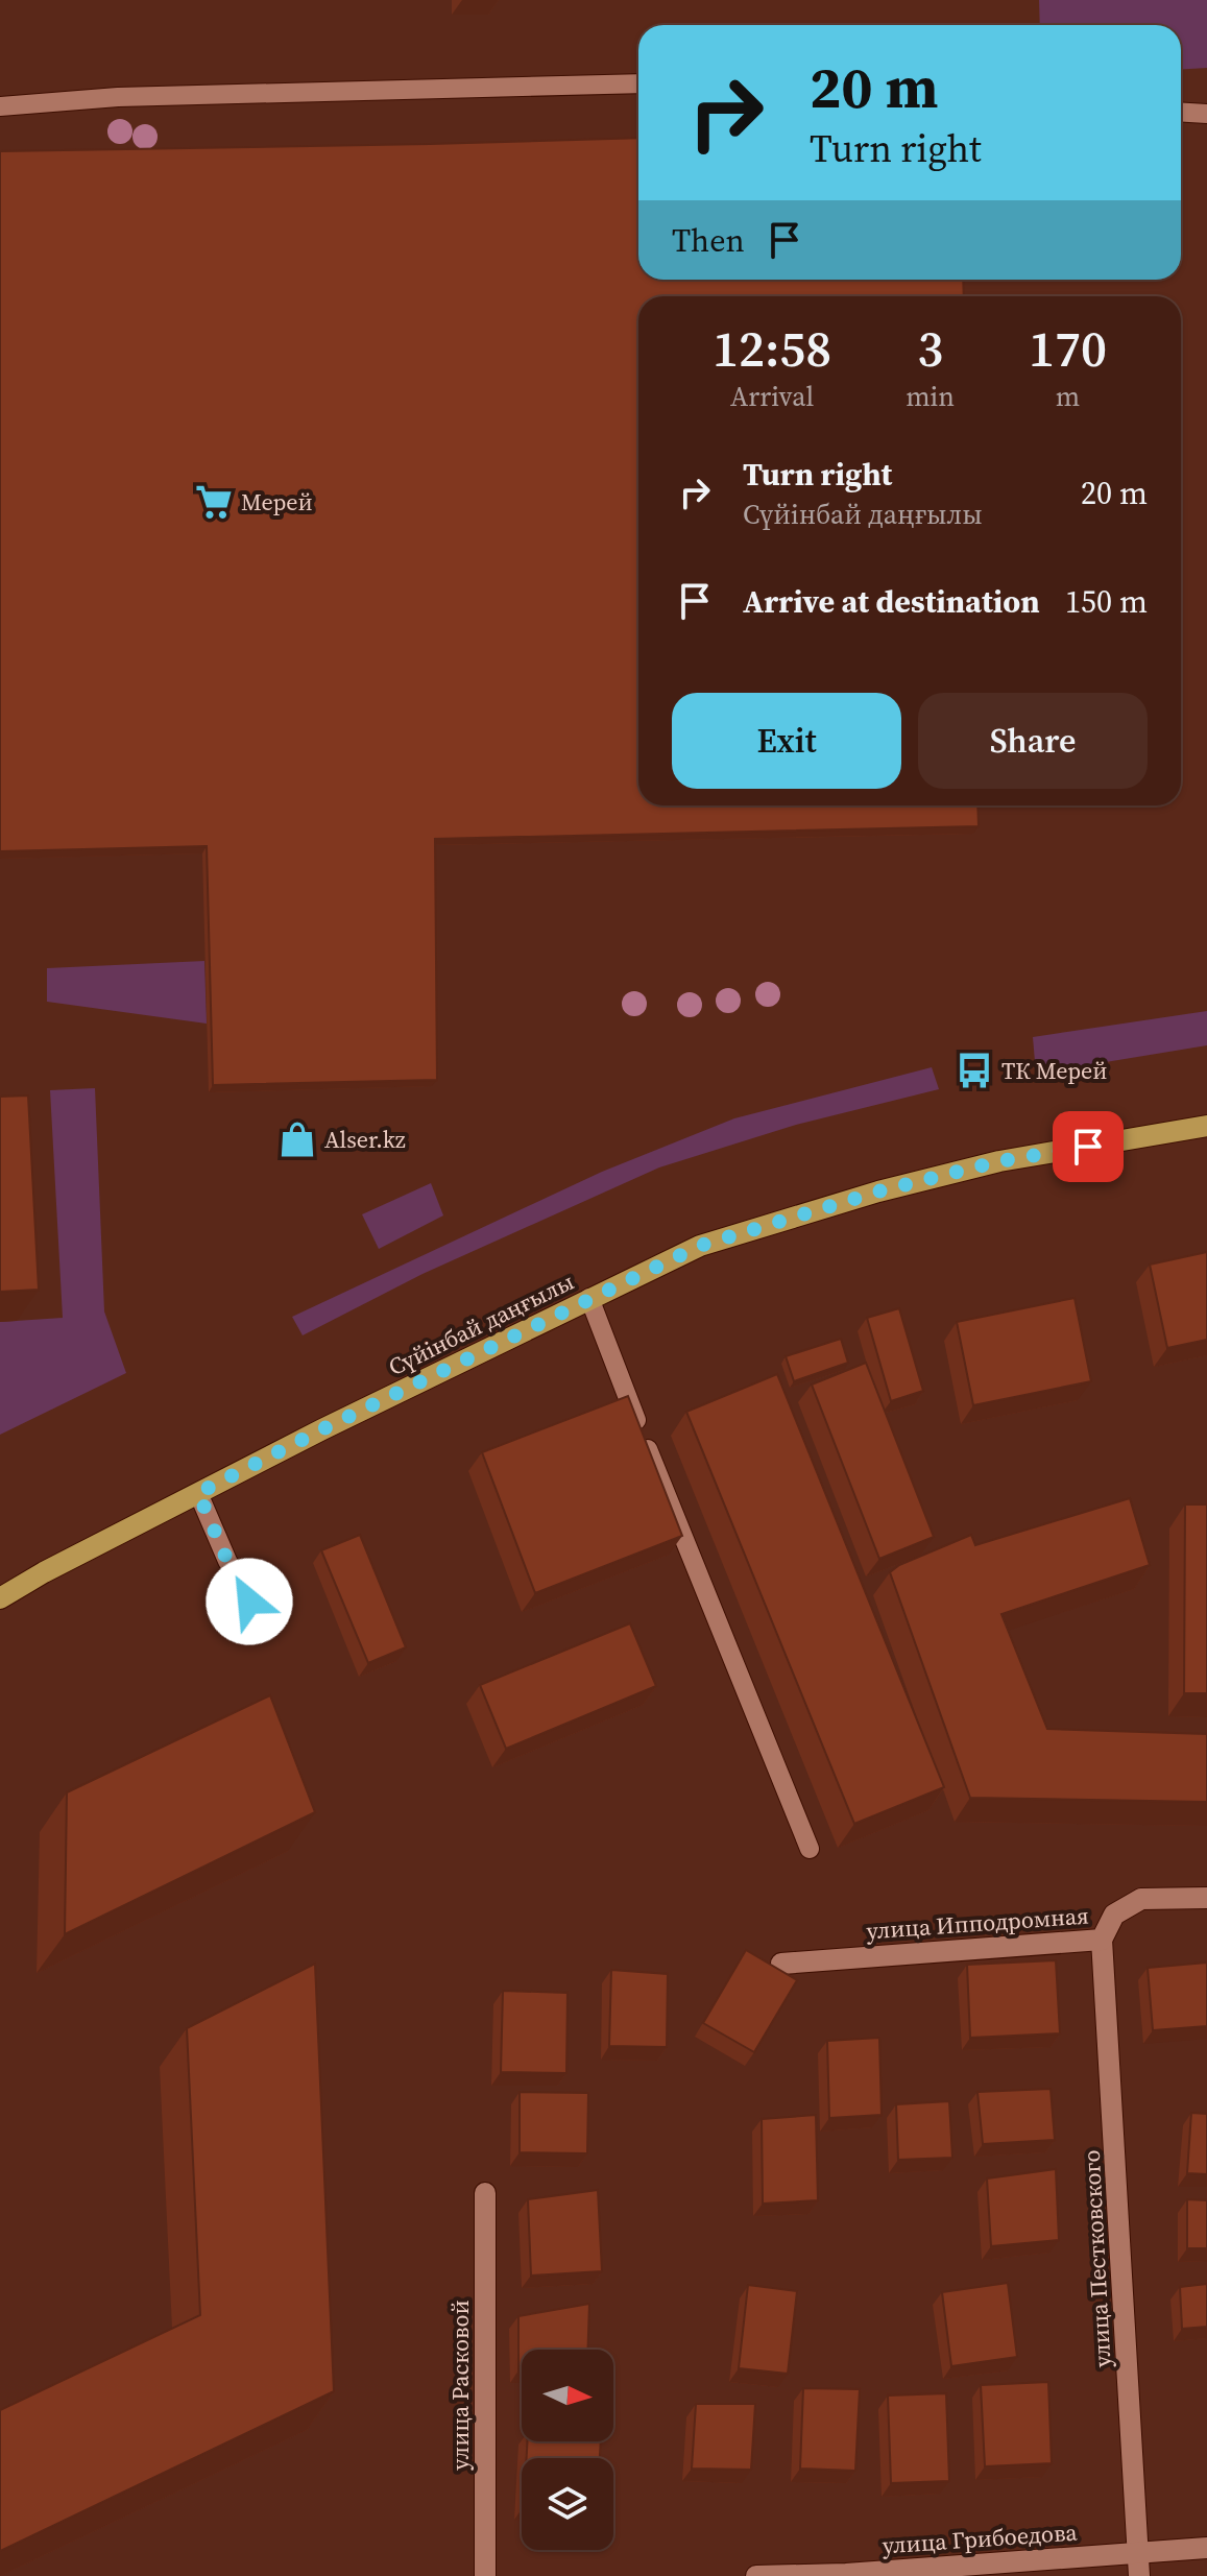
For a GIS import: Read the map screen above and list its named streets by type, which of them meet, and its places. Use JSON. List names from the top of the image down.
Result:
{
  "streets": {
    "main road": ["Сүйінбай даңғылы"],
    "street": [
      "улица Ипподромная",
      "улица Пестковского",
      "улица Расковой",
      "улица Грибоедова"
    ]
  },
  "crossings": [
    ["улица Ипподромная", "улица Пестковского"],
    ["улица Пестковского", "улица Грибоедова"]
  ],
  "places": {
    "supermarket": ["Мерей"],
    "bus stop": ["ТК Мерей"],
    "shop": ["Alser.kz"]
  },
  "north": "right",
  "page": {
    "turn": ["20 m", "Turn right"],
    "then": "Then",
    "eta": [
      "12:58",
      "Arrival",
      "3",
      "min",
      "170",
      "m"
    ],
    "list": [
      {
        "name": "Turn right",
        "note": "Сүйінбай даңғылы",
        "value": "20 m"
      },
      {
        "name": "Arrive at destination",
        "value": "150 m"
      }
    ],
    "buttons": ["Exit", "Share"]
  }
}
